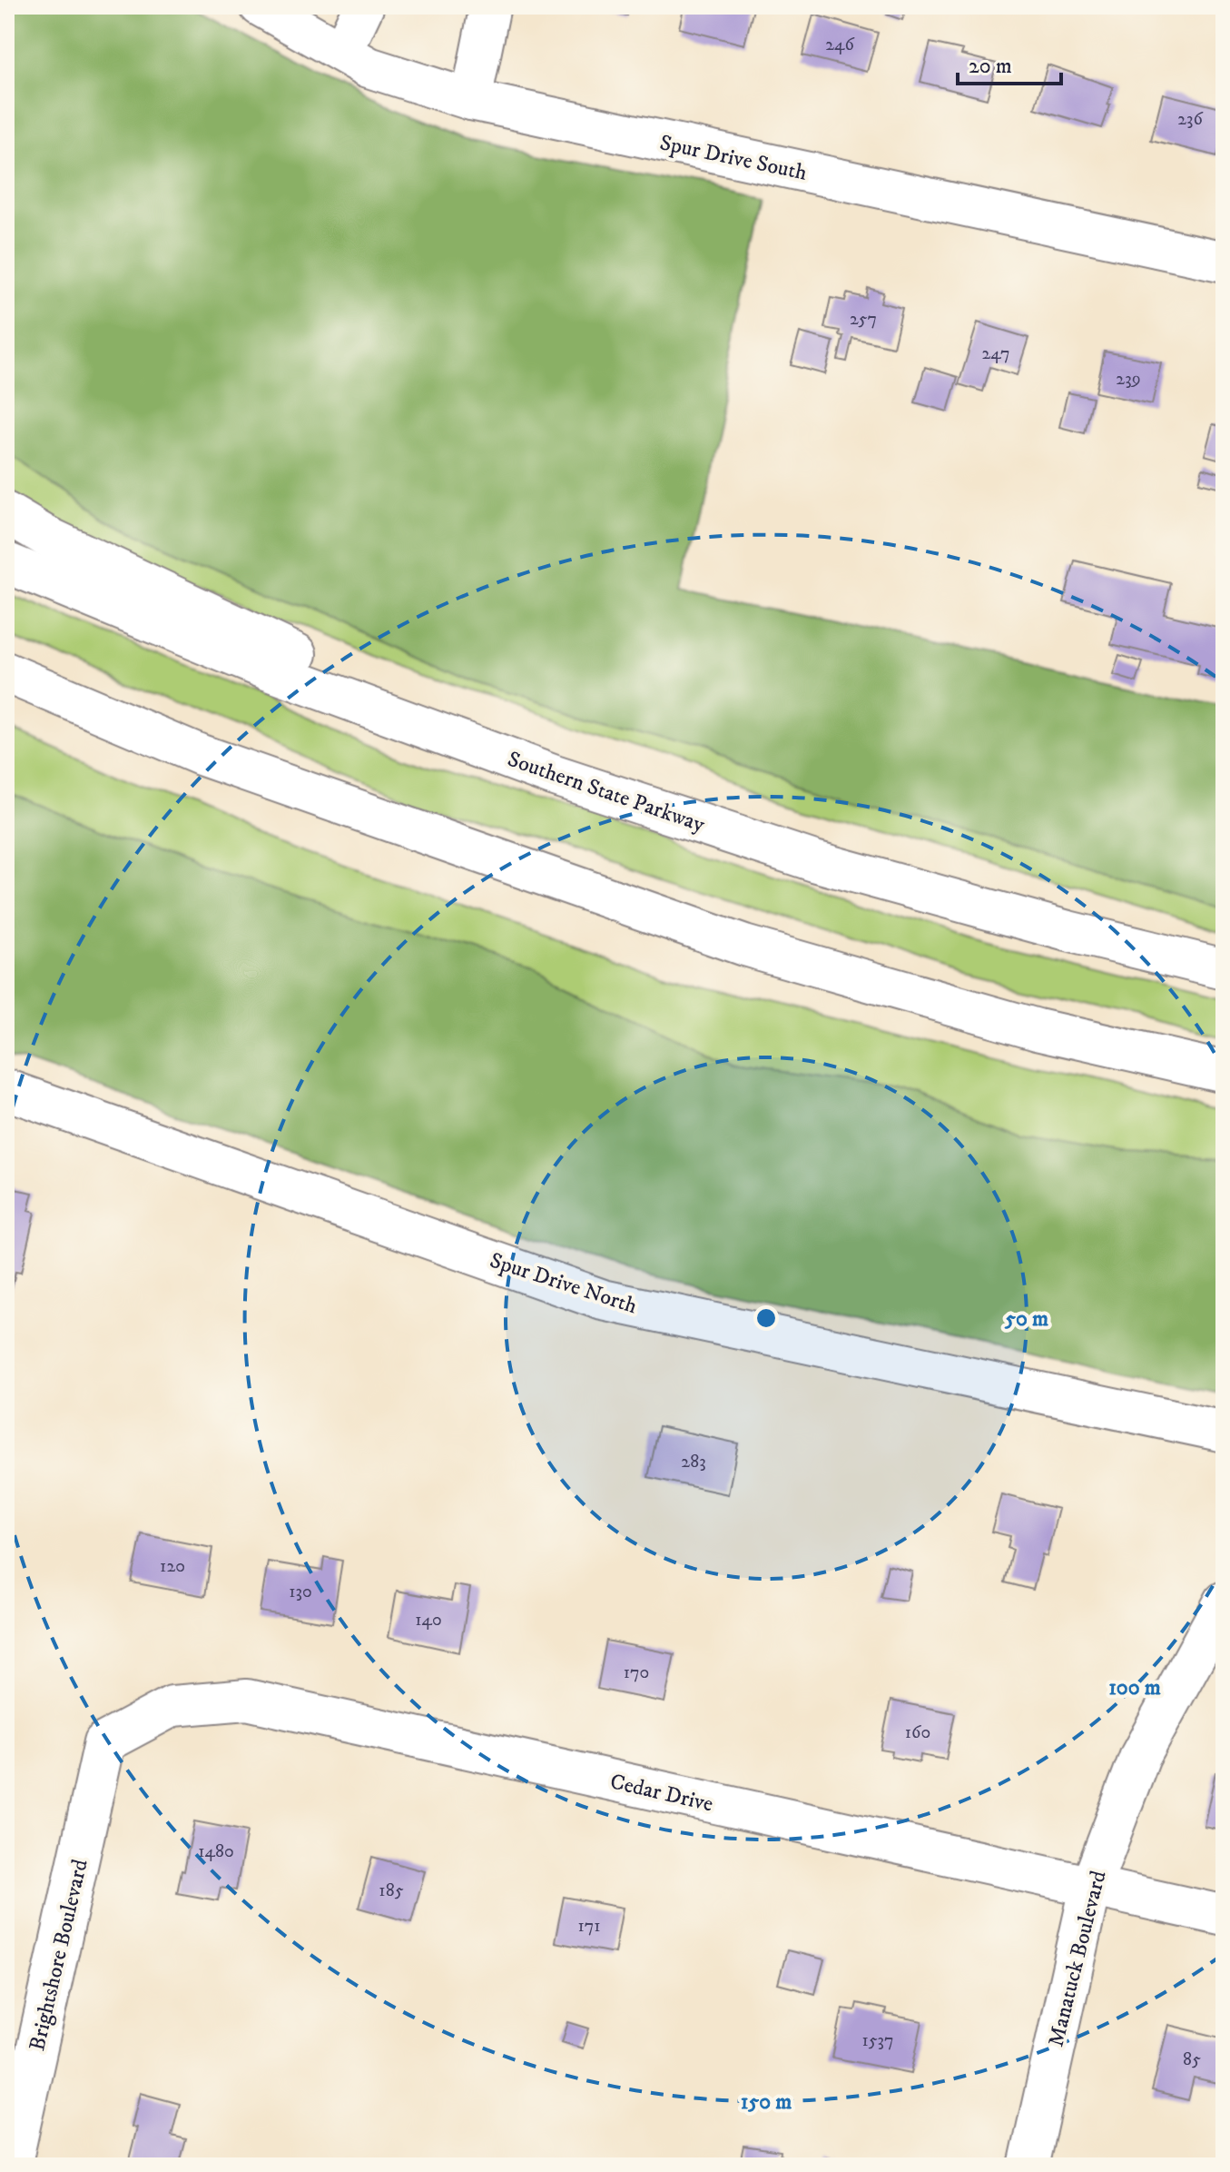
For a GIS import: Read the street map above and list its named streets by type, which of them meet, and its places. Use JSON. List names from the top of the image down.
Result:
{
  "streets": {
    "main road": [
      "Spur Drive South",
      "Southern State Parkway",
      "Spur Drive North",
      "Cedar Drive",
      "Brightshore Boulevard",
      "Manatuck Boulevard"
    ]
  },
  "crossings": [
    ["Cedar Drive", "Brightshore Boulevard"],
    ["Cedar Drive", "Manatuck Boulevard"]
  ],
  "house_numbers": [
    "246",
    "236",
    "257",
    "247",
    "239",
    "283",
    "120",
    "130",
    "140",
    "170",
    "160",
    "1480",
    "185",
    "171",
    "1537",
    "85"
  ],
  "scale_bar": "20 m",
  "rings": ["50 m", "100 m", "150 m"]
}
